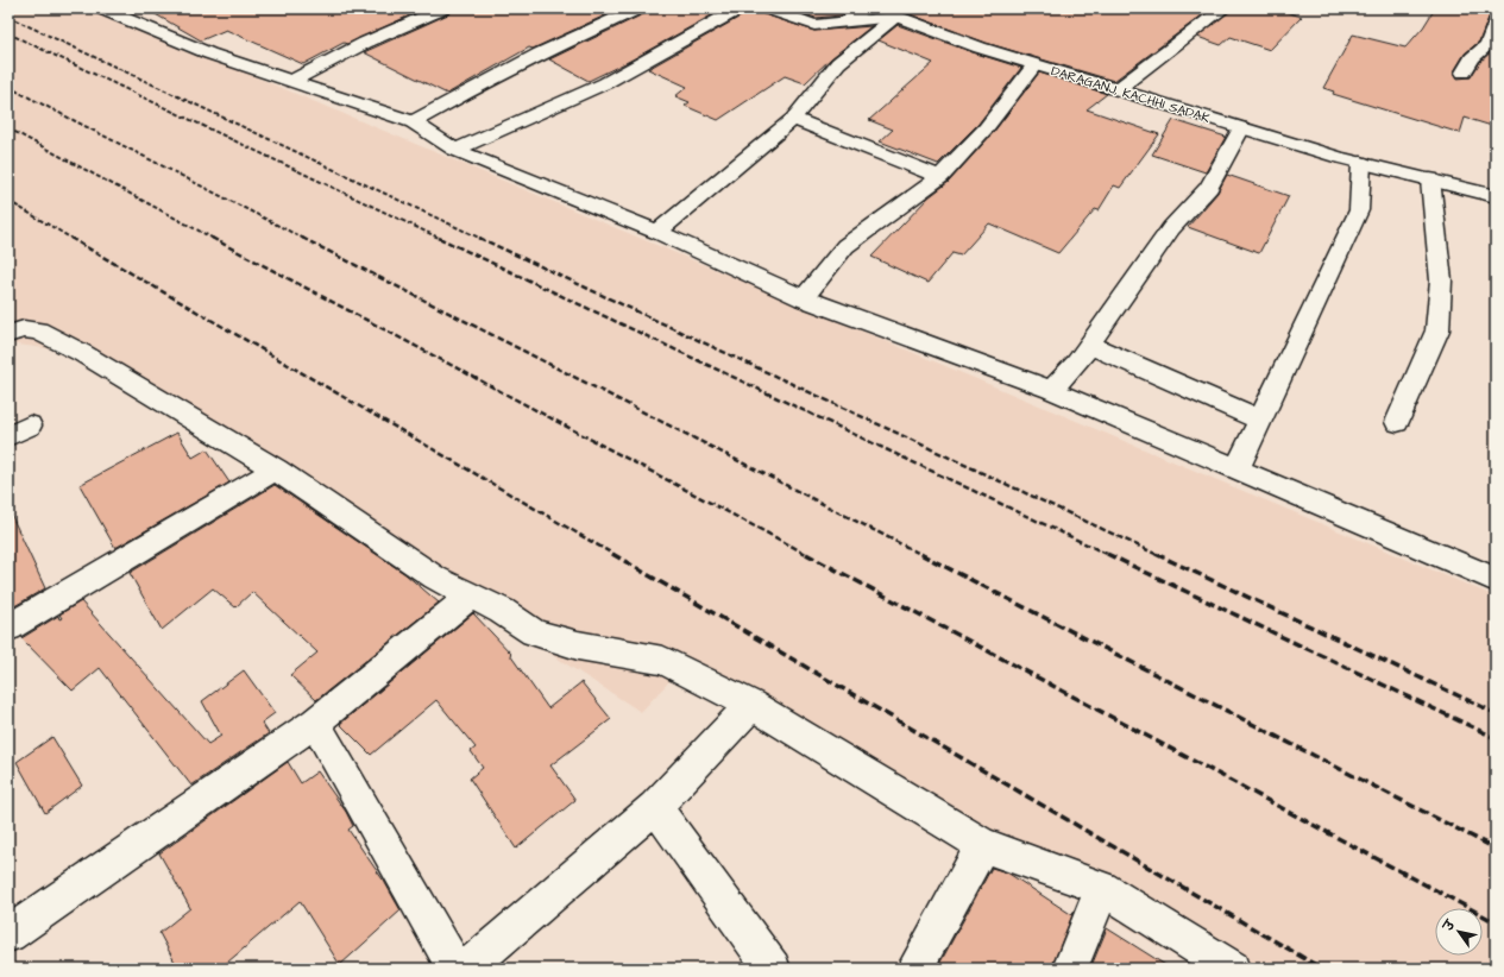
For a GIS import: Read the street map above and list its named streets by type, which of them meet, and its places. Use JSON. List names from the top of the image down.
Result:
{
  "streets": {
    "street": ["DARAGANJ, KACHHI SADAK"]
  },
  "north": "top left"
}
